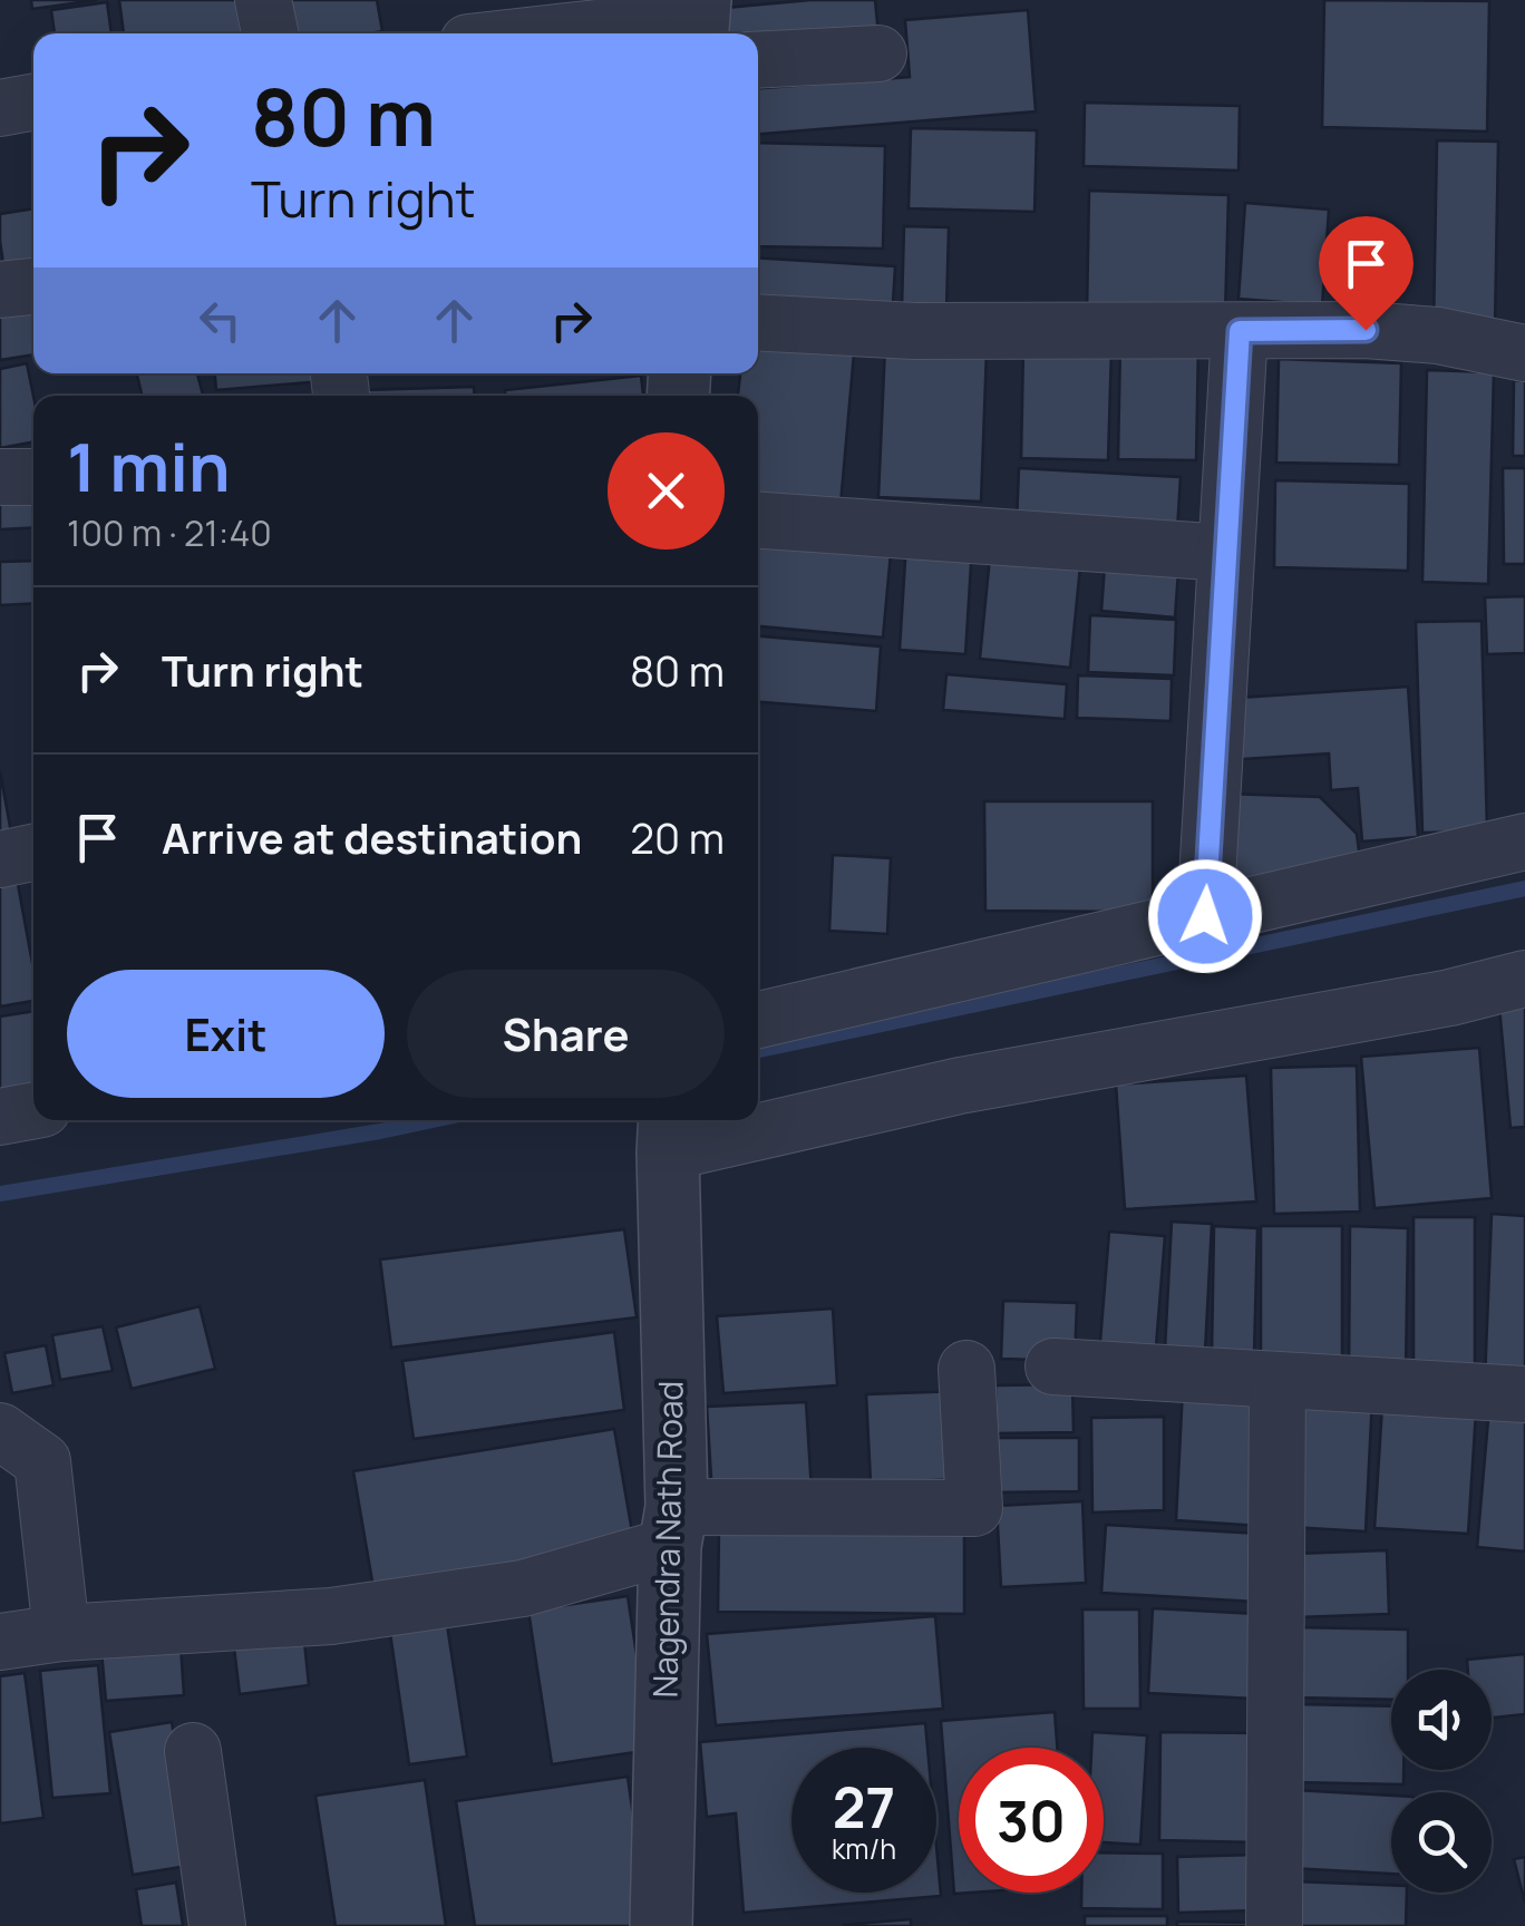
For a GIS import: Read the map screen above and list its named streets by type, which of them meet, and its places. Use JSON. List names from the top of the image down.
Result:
{
  "streets": {
    "street": ["Nagendra Nath Road"]
  },
  "page": {
    "turn": ["80 m", "Turn right"],
    "heading": ["1 min", "100 m · 21:40"],
    "list": [
      {
        "name": "Turn right",
        "value": "80 m"
      },
      {
        "name": "Arrive at destination",
        "value": "20 m"
      }
    ],
    "buttons": ["Exit", "Share"],
    "speed": "27 km/h",
    "limit": "30"
  }
}
